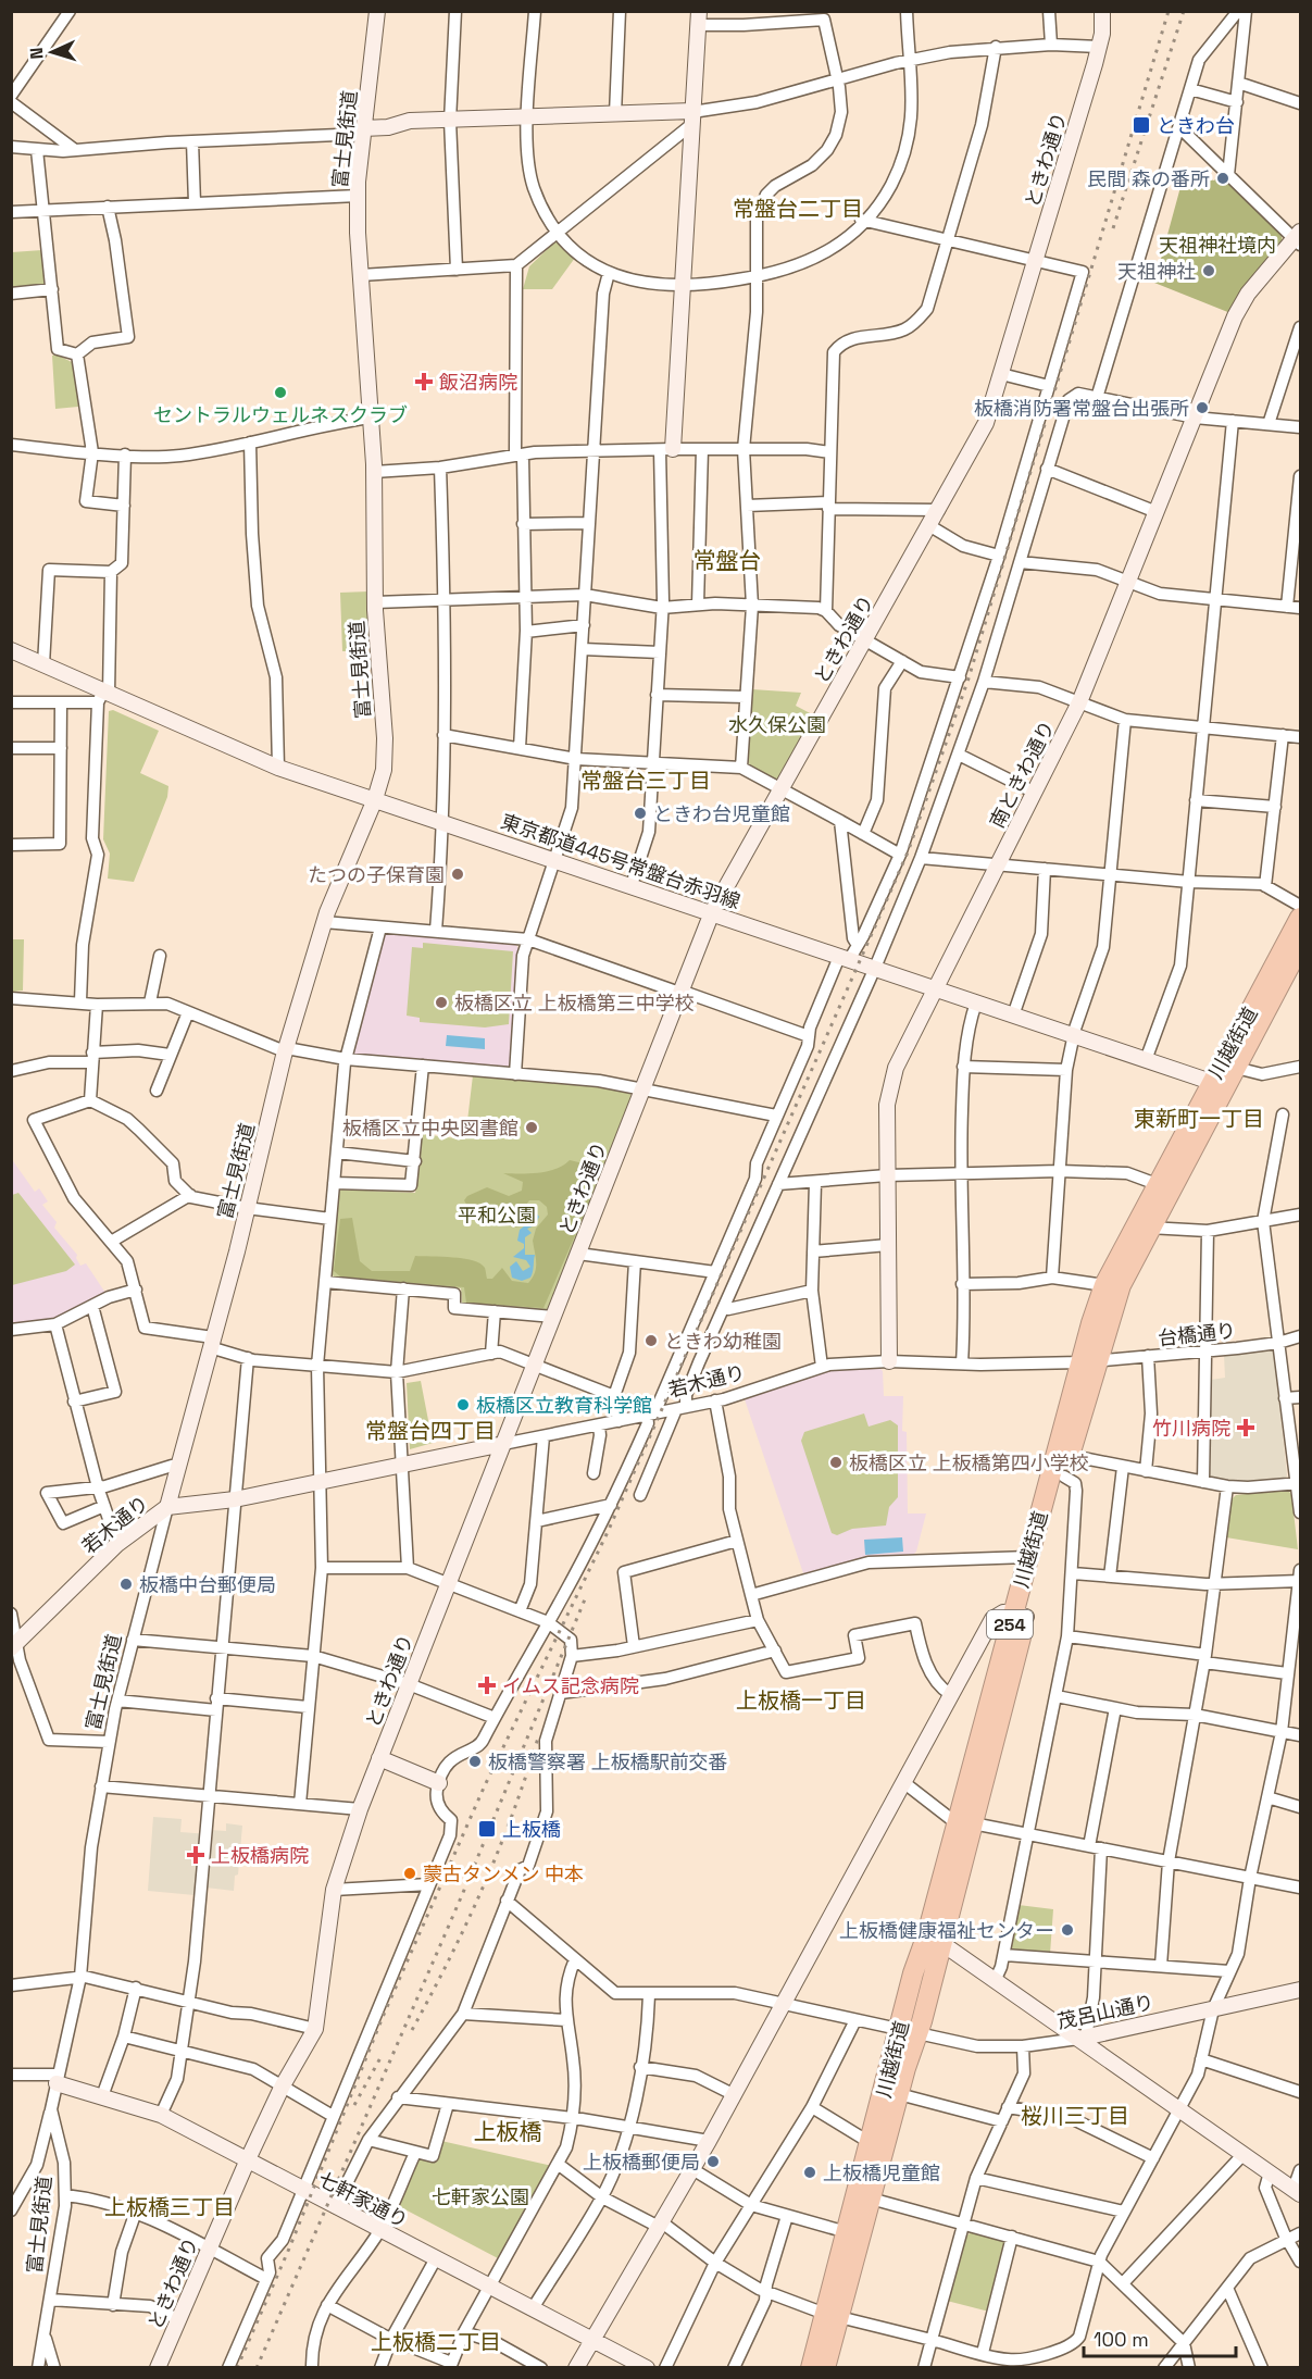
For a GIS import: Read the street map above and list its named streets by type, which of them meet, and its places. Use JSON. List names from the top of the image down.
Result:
{
  "streets": {
    "highway": ["川越街道", "254"],
    "street": [
      "富士見街道",
      "ときわ通り",
      "南ときわ通り",
      "東京都道445号常盤台赤羽線",
      "台橋通り",
      "若木通り",
      "茂呂山通り",
      "七軒家通り"
    ]
  },
  "crossings": [
    ["富士見街道", "東京都道445号常盤台赤羽線"],
    ["富士見街道", "若木通り"],
    ["富士見街道", "七軒家通り"],
    ["ときわ通り", "東京都道445号常盤台赤羽線"],
    ["ときわ通り", "若木通り"],
    ["ときわ通り", "七軒家通り"],
    ["南ときわ通り", "東京都道445号常盤台赤羽線"],
    ["南ときわ通り", "若木通り"],
    ["東京都道445号常盤台赤羽線", "川越街道"],
    ["川越街道", "台橋通り"],
    ["川越街道", "若木通り"],
    ["川越街道", "茂呂山通り"],
    ["台橋通り", "若木通り"]
  ],
  "districts": [
    "常盤台二丁目",
    "常盤台",
    "常盤台三丁目",
    "東新町一丁目",
    "常盤台四丁目",
    "上板橋一丁目",
    "桜川三丁目",
    "上板橋",
    "上板橋三丁目",
    "上板橋二丁目"
  ],
  "parks": [
    "天祖神社境内",
    "水久保公園",
    "平和公園",
    "七軒家公園"
  ],
  "places": {
    "transit": ["ときわ台", "上板橋"],
    "other": [
      "民間 森の番所",
      "天祖神社",
      "セントラルウェルネスクラブ",
      "板橋消防署常盤台出張所",
      "ときわ台児童館",
      "たつの子保育園",
      "板橋区立 上板橋第三中学校",
      "板橋区立中央図書館",
      "ときわ幼稚園",
      "板橋区立教育科学館",
      "板橋区立 上板橋第四小学校",
      "板橋中台郵便局",
      "板橋警察署 上板橋駅前交番",
      "蒙古タンメン 中本",
      "上板橋健康福祉センター",
      "上板橋郵便局",
      "上板橋児童館"
    ],
    "health": [
      "飯沼病院",
      "竹川病院",
      "イムス記念病院",
      "上板橋病院"
    ]
  },
  "scale_bar": "100 m",
  "north": "left"
}
